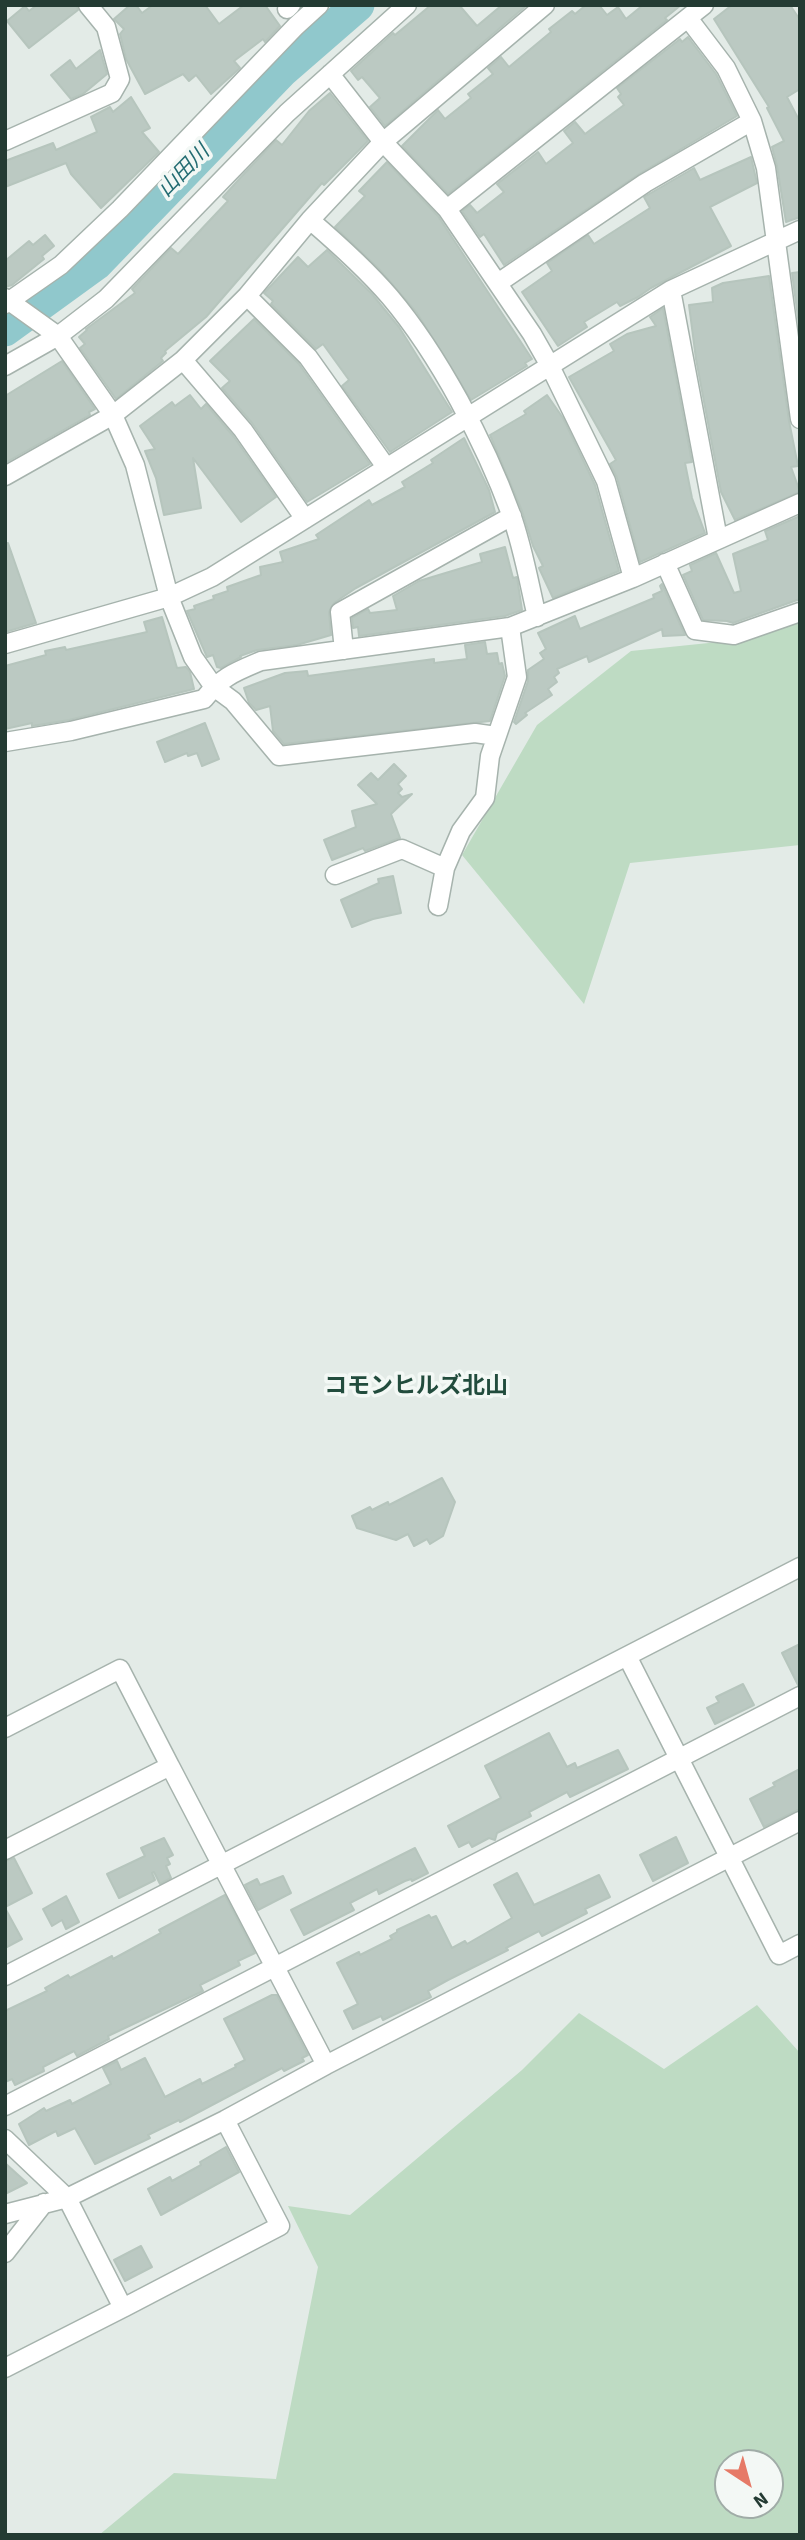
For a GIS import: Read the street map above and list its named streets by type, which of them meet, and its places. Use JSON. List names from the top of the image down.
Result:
{
  "districts": ["コモンヒルズ北山"],
  "water": ["山田川"],
  "north": "bottom right"
}
